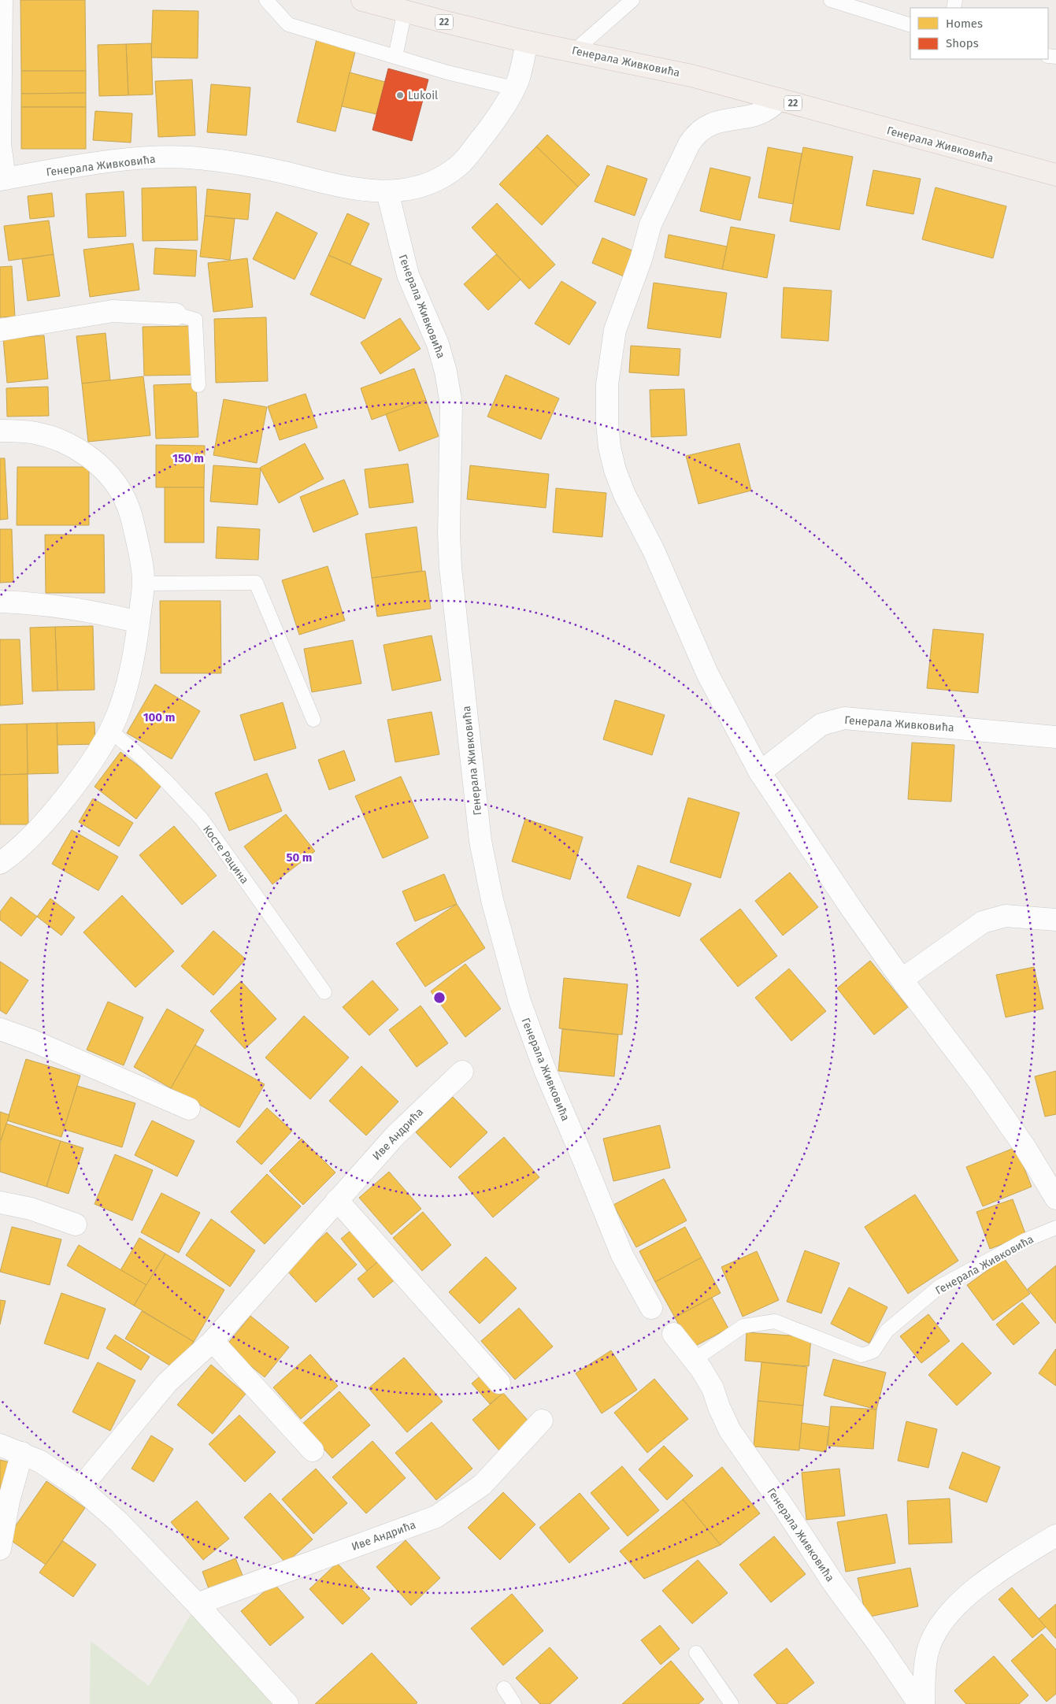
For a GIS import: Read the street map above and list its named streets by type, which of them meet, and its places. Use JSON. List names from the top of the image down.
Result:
{
  "streets": {
    "main road": ["22", "Генерала Живковића"],
    "street": ["Иве Андрића"],
    "lane": ["Косте Рацина"]
  },
  "crossings": [
    ["22", "Генерала Живковића"]
  ],
  "places": ["Lukoil"],
  "legend": ["Homes", "Shops"],
  "rings": ["150 m", "100 m", "50 m"]
}
